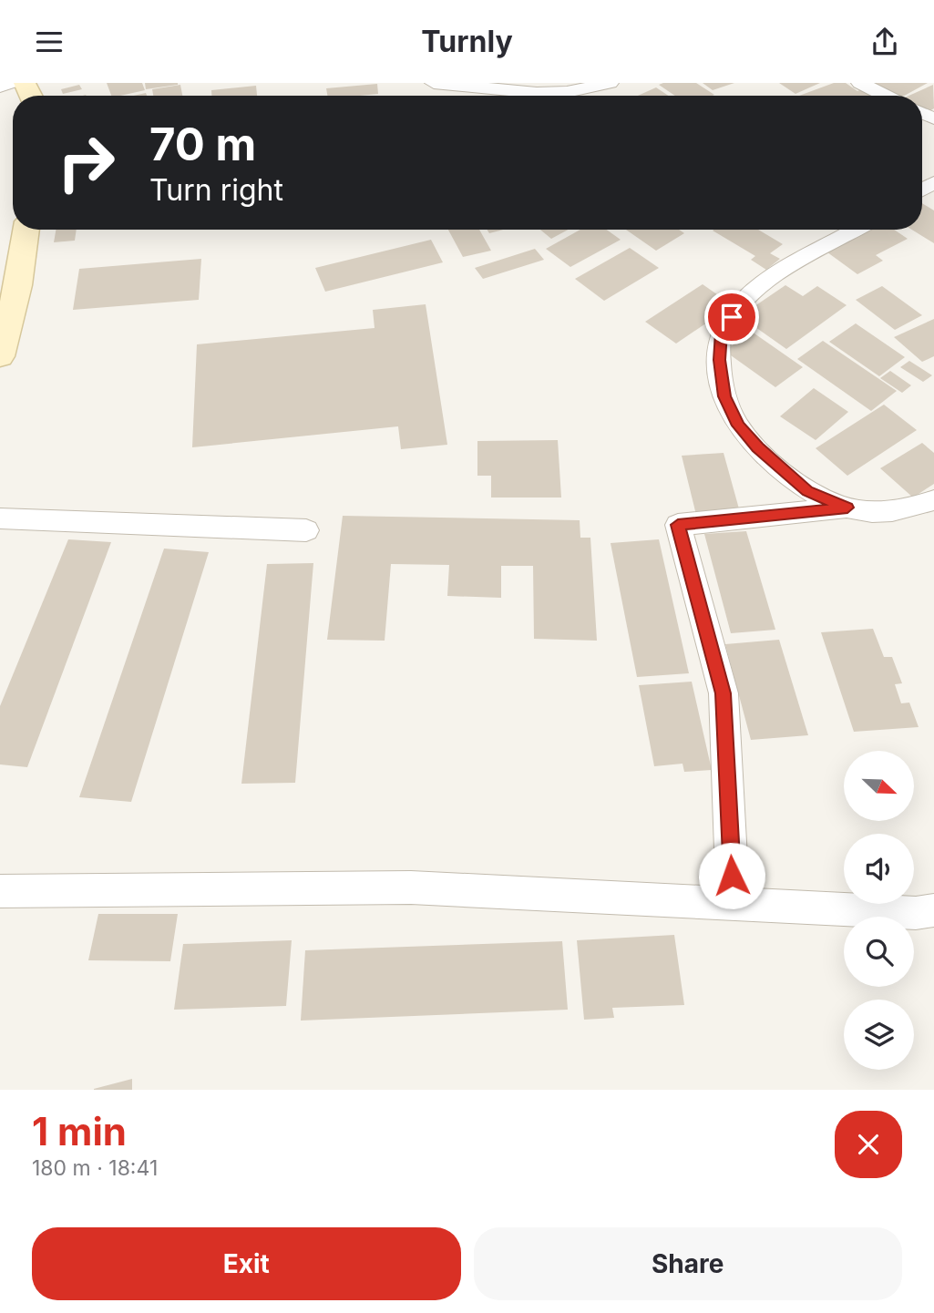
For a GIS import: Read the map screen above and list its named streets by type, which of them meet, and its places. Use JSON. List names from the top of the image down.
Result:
{
  "north": "bottom right",
  "page": {
    "header": "Turnly",
    "turn": ["70 m", "Turn right"],
    "heading": ["1 min", "180 m · 18:41"],
    "buttons": ["Exit", "Share"]
  }
}
